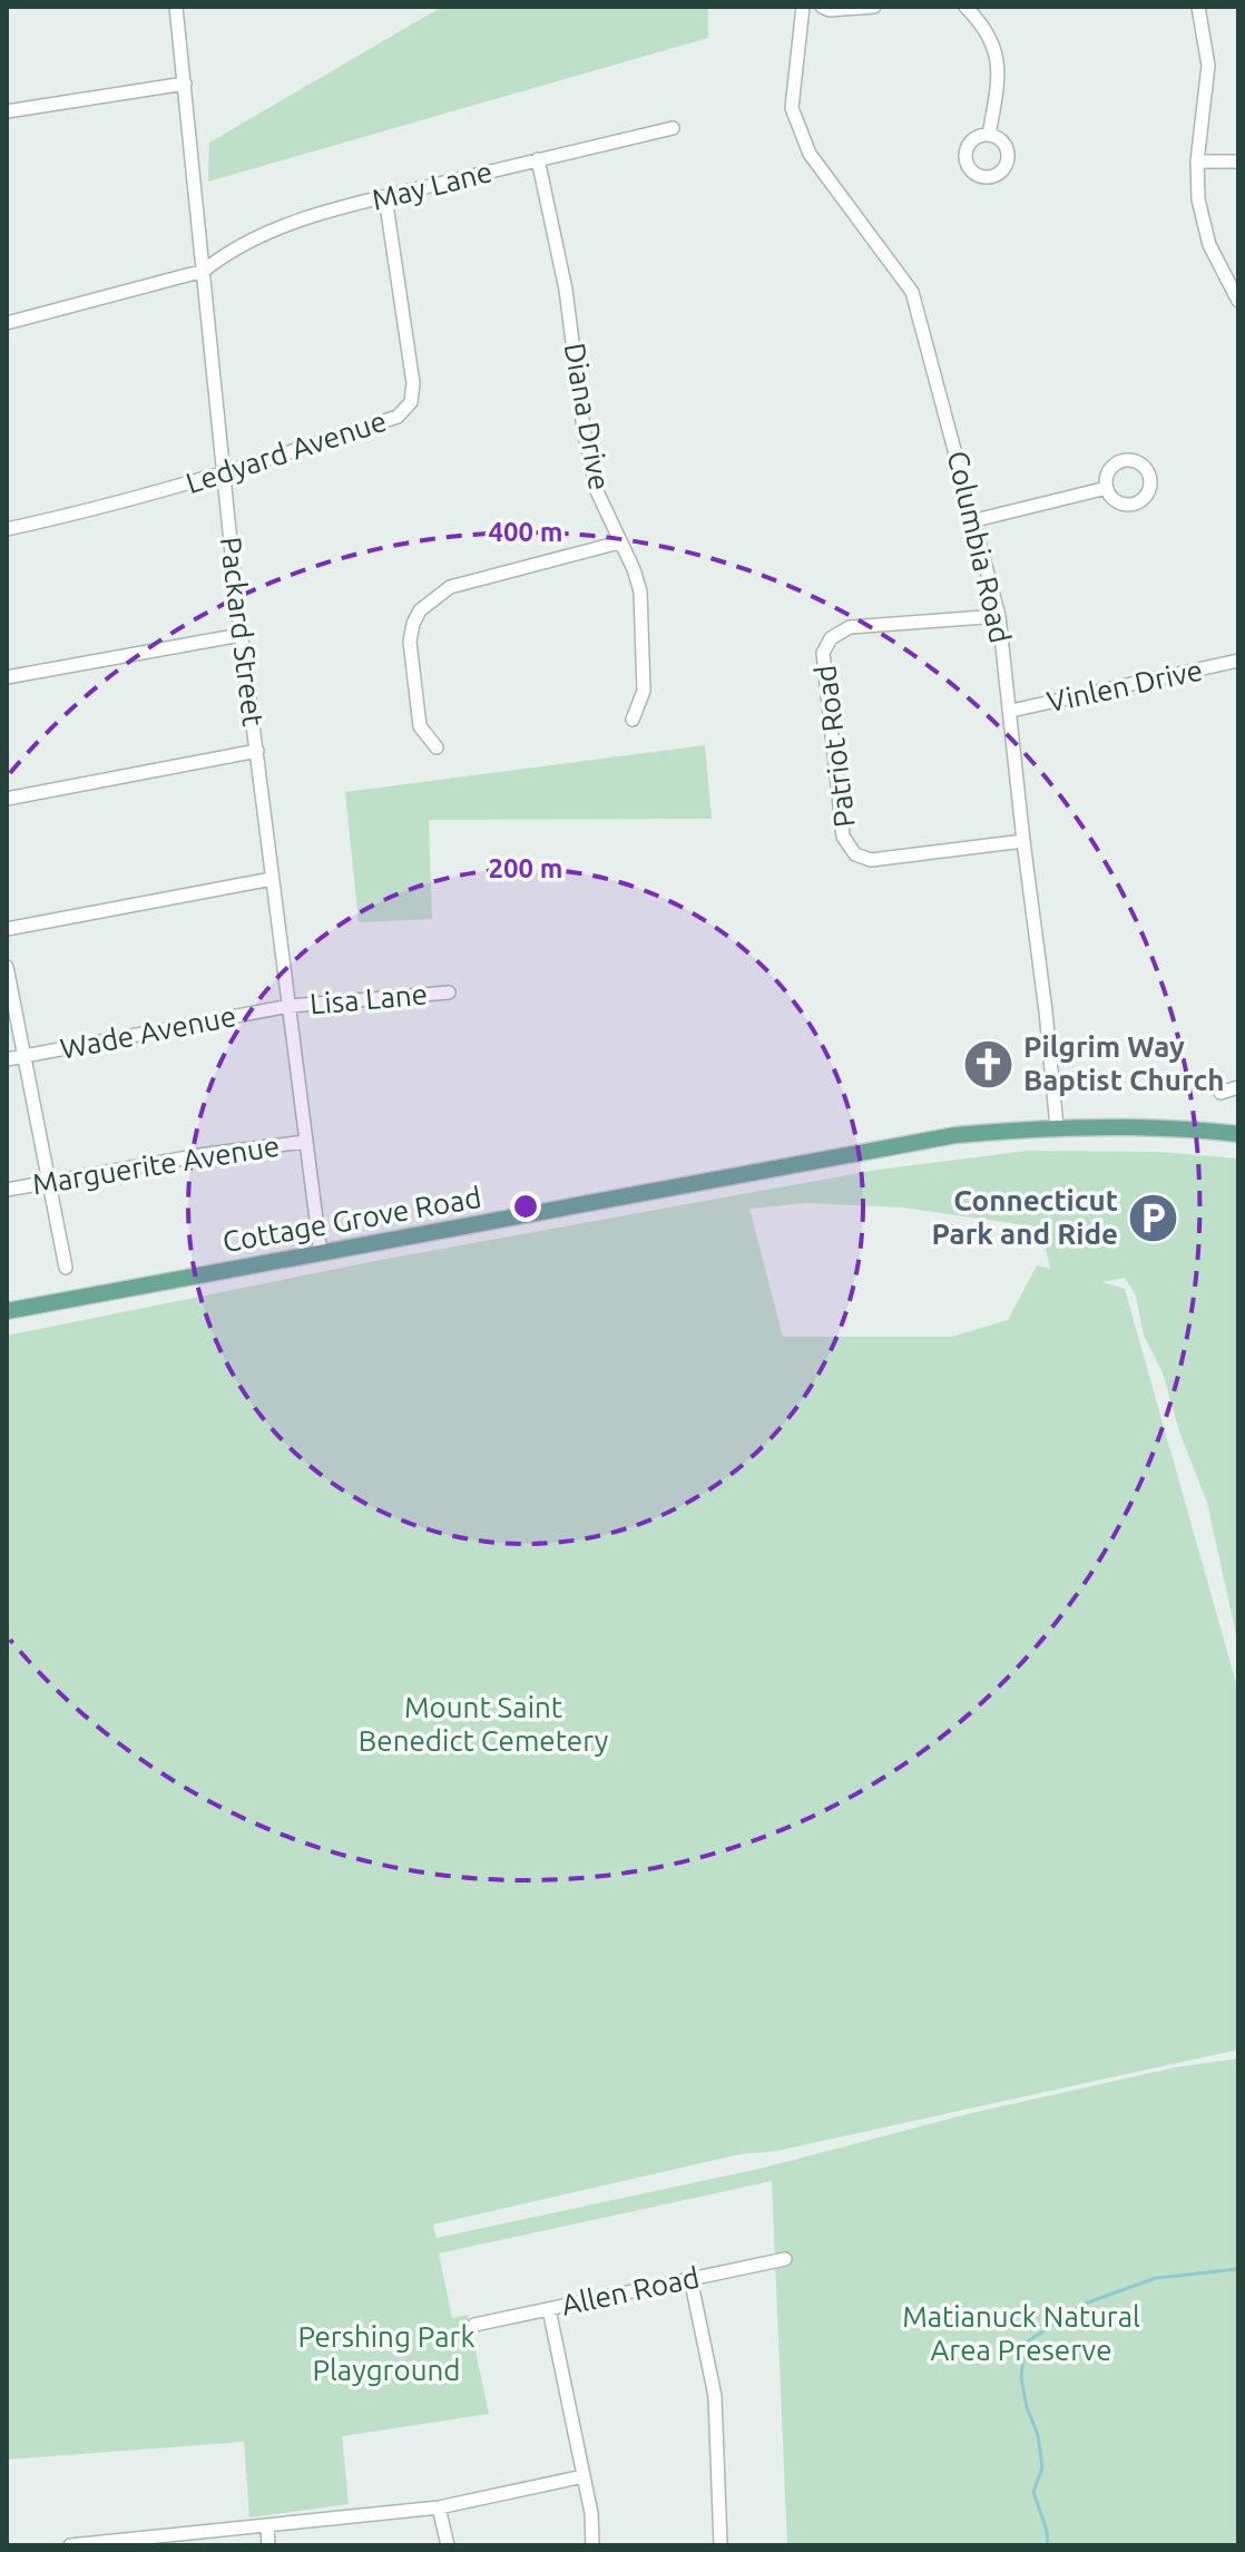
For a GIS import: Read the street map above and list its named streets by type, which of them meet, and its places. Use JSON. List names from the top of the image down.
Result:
{
  "streets": {
    "main road": ["Cottage Grove Road"],
    "street": [
      "May Lane",
      "Diana Drive",
      "Ledyard Avenue",
      "Columbia Road",
      "Packard Street",
      "Vinlen Drive",
      "Patriot Road",
      "Lisa Lane",
      "Wade Avenue",
      "Marguerite Avenue",
      "Allen Road"
    ]
  },
  "crossings": [
    ["May Lane", "Diana Drive"],
    ["May Lane", "Ledyard Avenue"],
    ["May Lane", "Packard Street"],
    ["Ledyard Avenue", "Packard Street"],
    ["Columbia Road", "Vinlen Drive"],
    ["Columbia Road", "Patriot Road"],
    ["Columbia Road", "Cottage Grove Road"],
    ["Packard Street", "Lisa Lane"],
    ["Packard Street", "Wade Avenue"],
    ["Packard Street", "Marguerite Avenue"],
    ["Packard Street", "Cottage Grove Road"],
    ["Lisa Lane", "Wade Avenue"]
  ],
  "parks": ["Mount Saint Benedict Cemetery", "Matianuck Natural Area Preserve", "Pershing Park Playground"],
  "places": {
    "church": ["Pilgrim Way Baptist Church"],
    "parking": ["Connecticut Park and Ride"]
  },
  "rings": ["400 m", "200 m"]
}
